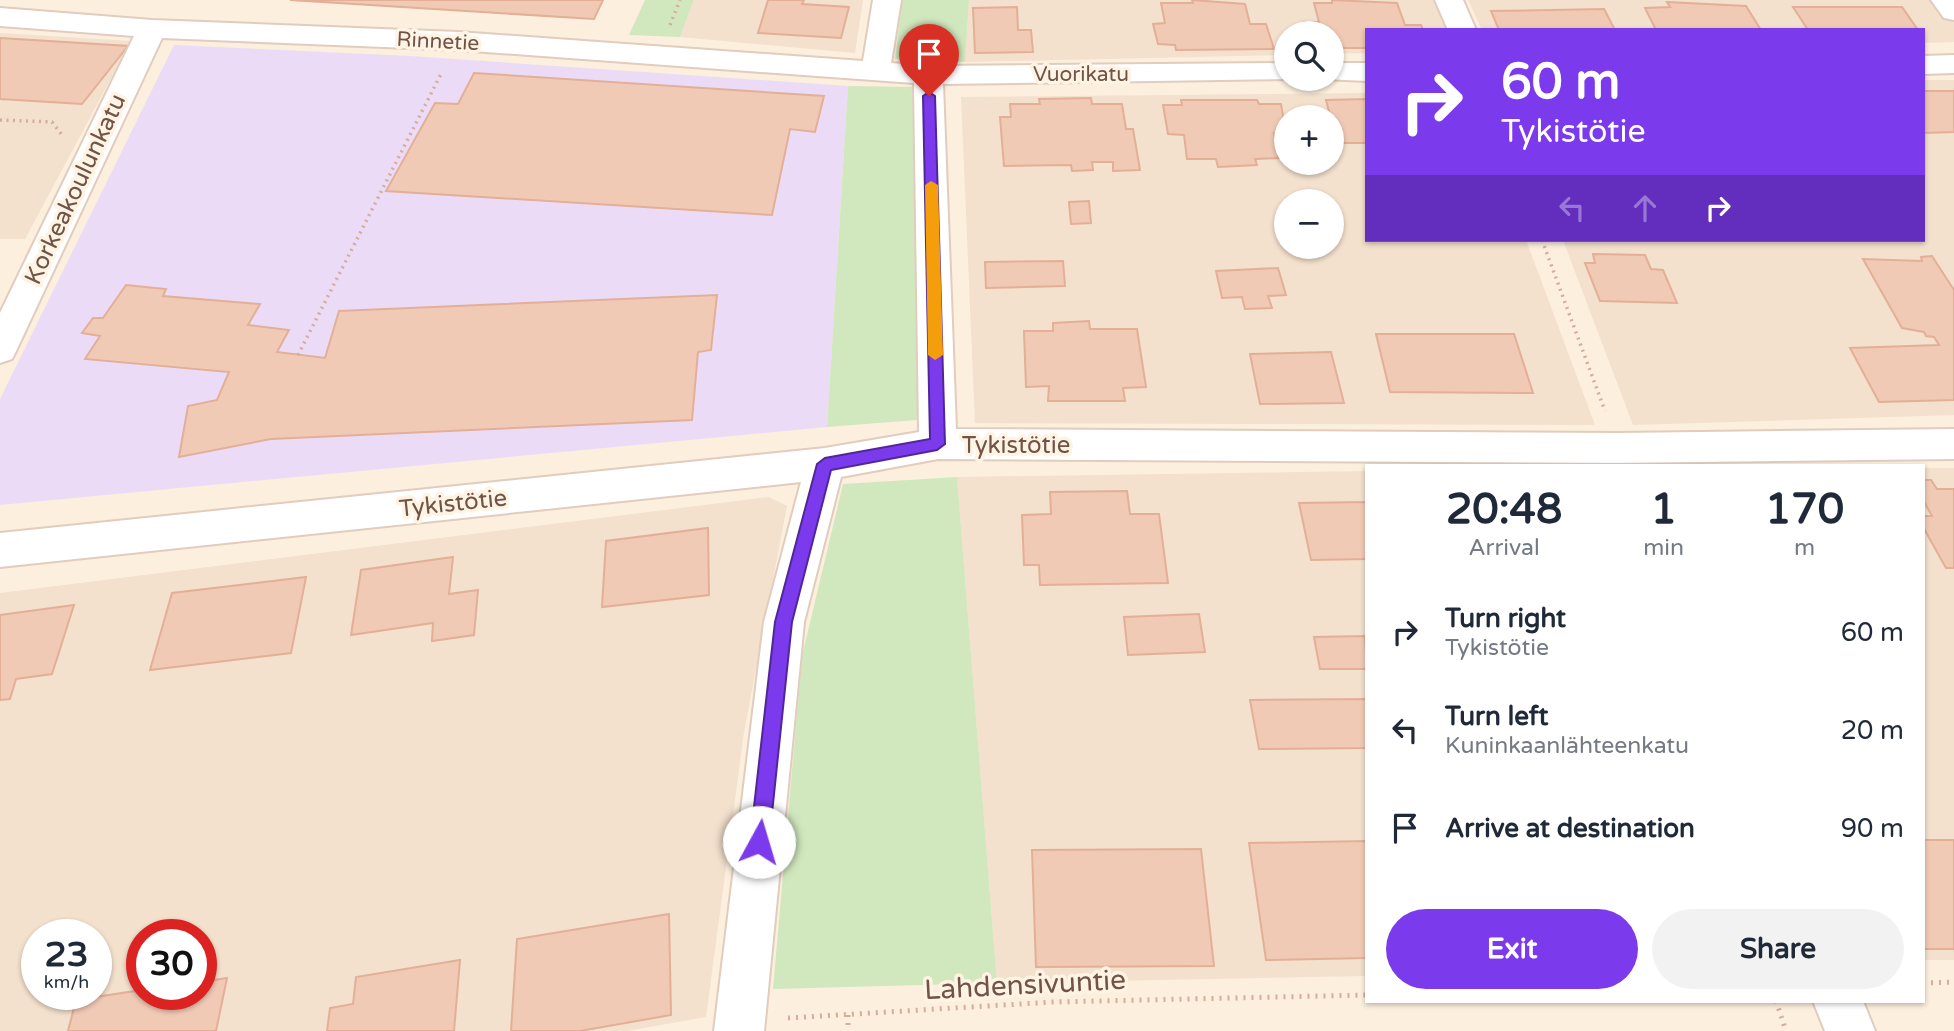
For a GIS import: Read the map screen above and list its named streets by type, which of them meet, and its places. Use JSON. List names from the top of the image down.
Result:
{
  "streets": {
    "street": [
      "Rinnetie",
      "Vuorikatu",
      "Korkeakoulunkatu",
      "Tykistötie"
    ],
    "path": ["Lahdensivuntie"]
  },
  "crossings": [
    ["Rinnetie", "Vuorikatu"],
    ["Rinnetie", "Korkeakoulunkatu"]
  ],
  "page": {
    "map_buttons": ["+", "−"],
    "turn": ["60 m", "Tykistötie"],
    "eta": [
      "20:48",
      "Arrival",
      "1",
      "min",
      "170",
      "m"
    ],
    "list": [
      {
        "name": "Turn right",
        "note": "Tykistötie",
        "value": "60 m"
      },
      {
        "name": "Turn left",
        "note": "Kuninkaanlähteenkatu",
        "value": "20 m"
      },
      {
        "name": "Arrive at destination",
        "value": "90 m"
      }
    ],
    "buttons": ["Exit", "Share"],
    "speed": "23 km/h",
    "limit": "30"
  }
}
